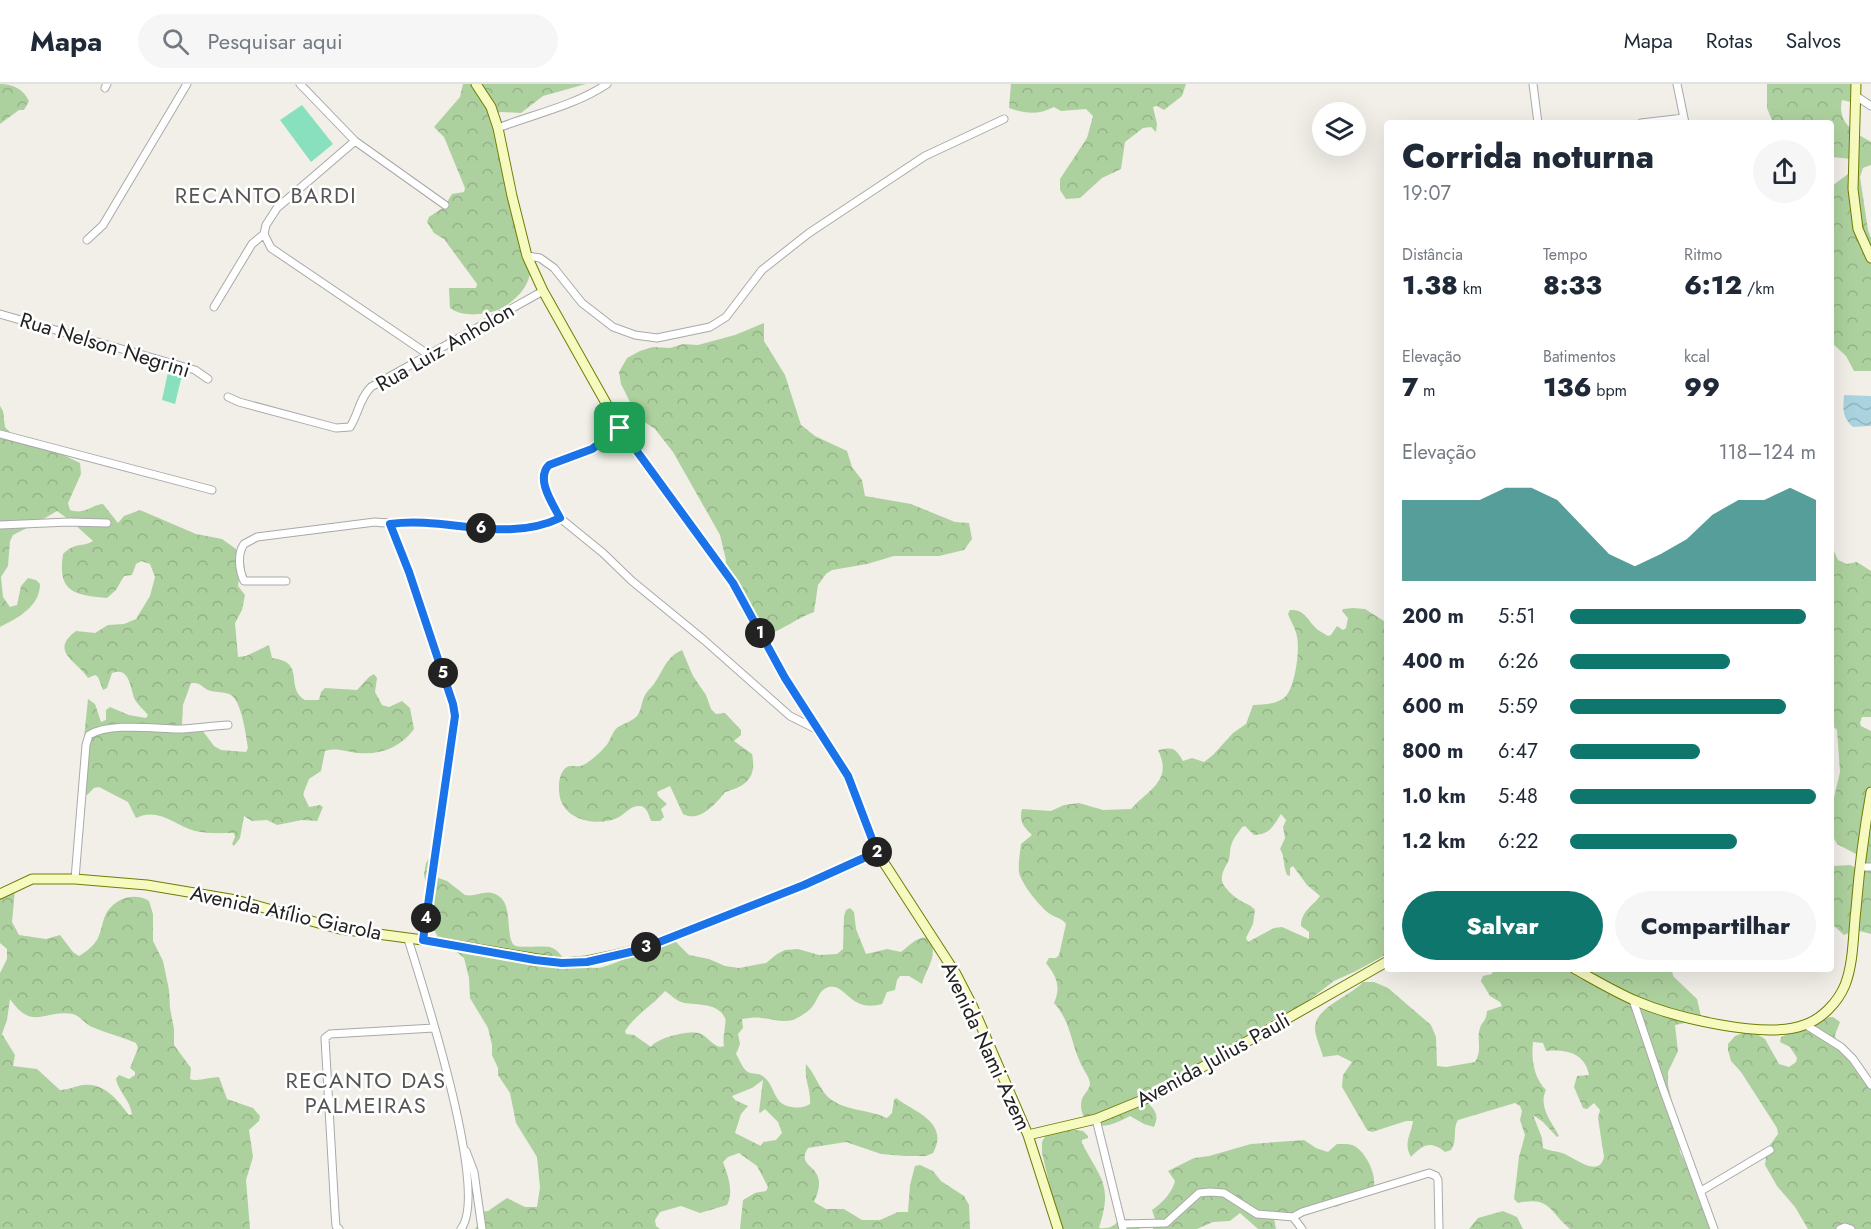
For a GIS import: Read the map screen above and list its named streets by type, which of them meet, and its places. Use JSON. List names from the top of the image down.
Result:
{
  "streets": {
    "street": [
      "Rua Nelson Negrini",
      "Rua Luiz Anholon",
      "Avenida Atílio Giarola",
      "Avenida Nami Azem",
      "Avenida Julius Pauli"
    ]
  },
  "crossings": [
    ["Rua Luiz Anholon", "Avenida Nami Azem"],
    ["Avenida Atílio Giarola", "Avenida Nami Azem"],
    ["Avenida Nami Azem", "Avenida Julius Pauli"]
  ],
  "districts": ["RECANTO BARDI", "RECANTO DAS PALMEIRAS"],
  "page": {
    "header": "Mapa",
    "search": "Pesquisar aqui",
    "nav": ["Mapa", "Rotas", "Salvos"],
    "heading": ["Corrida noturna", "19:07"],
    "stats": [
      ["Distância", "1.38 km"],
      ["Tempo", "8:33"],
      ["Ritmo", "6:12 /km"],
      ["Elevação", "7 m"],
      ["Batimentos", "136 bpm"],
      ["kcal", "99"]
    ],
    "chart": ["Elevação", "118–124 m"],
    "pins": [
      "6",
      "1",
      "5",
      "2",
      "4",
      "3"
    ],
    "list": [
      {
        "name": "200 m",
        "note": "5:51"
      },
      {
        "name": "400 m",
        "note": "6:26"
      },
      {
        "name": "600 m",
        "note": "5:59"
      },
      {
        "name": "800 m",
        "note": "6:47"
      },
      {
        "name": "1.0 km",
        "note": "5:48"
      },
      {
        "name": "1.2 km",
        "note": "6:22"
      }
    ],
    "buttons": ["Salvar", "Compartilhar"]
  }
}
